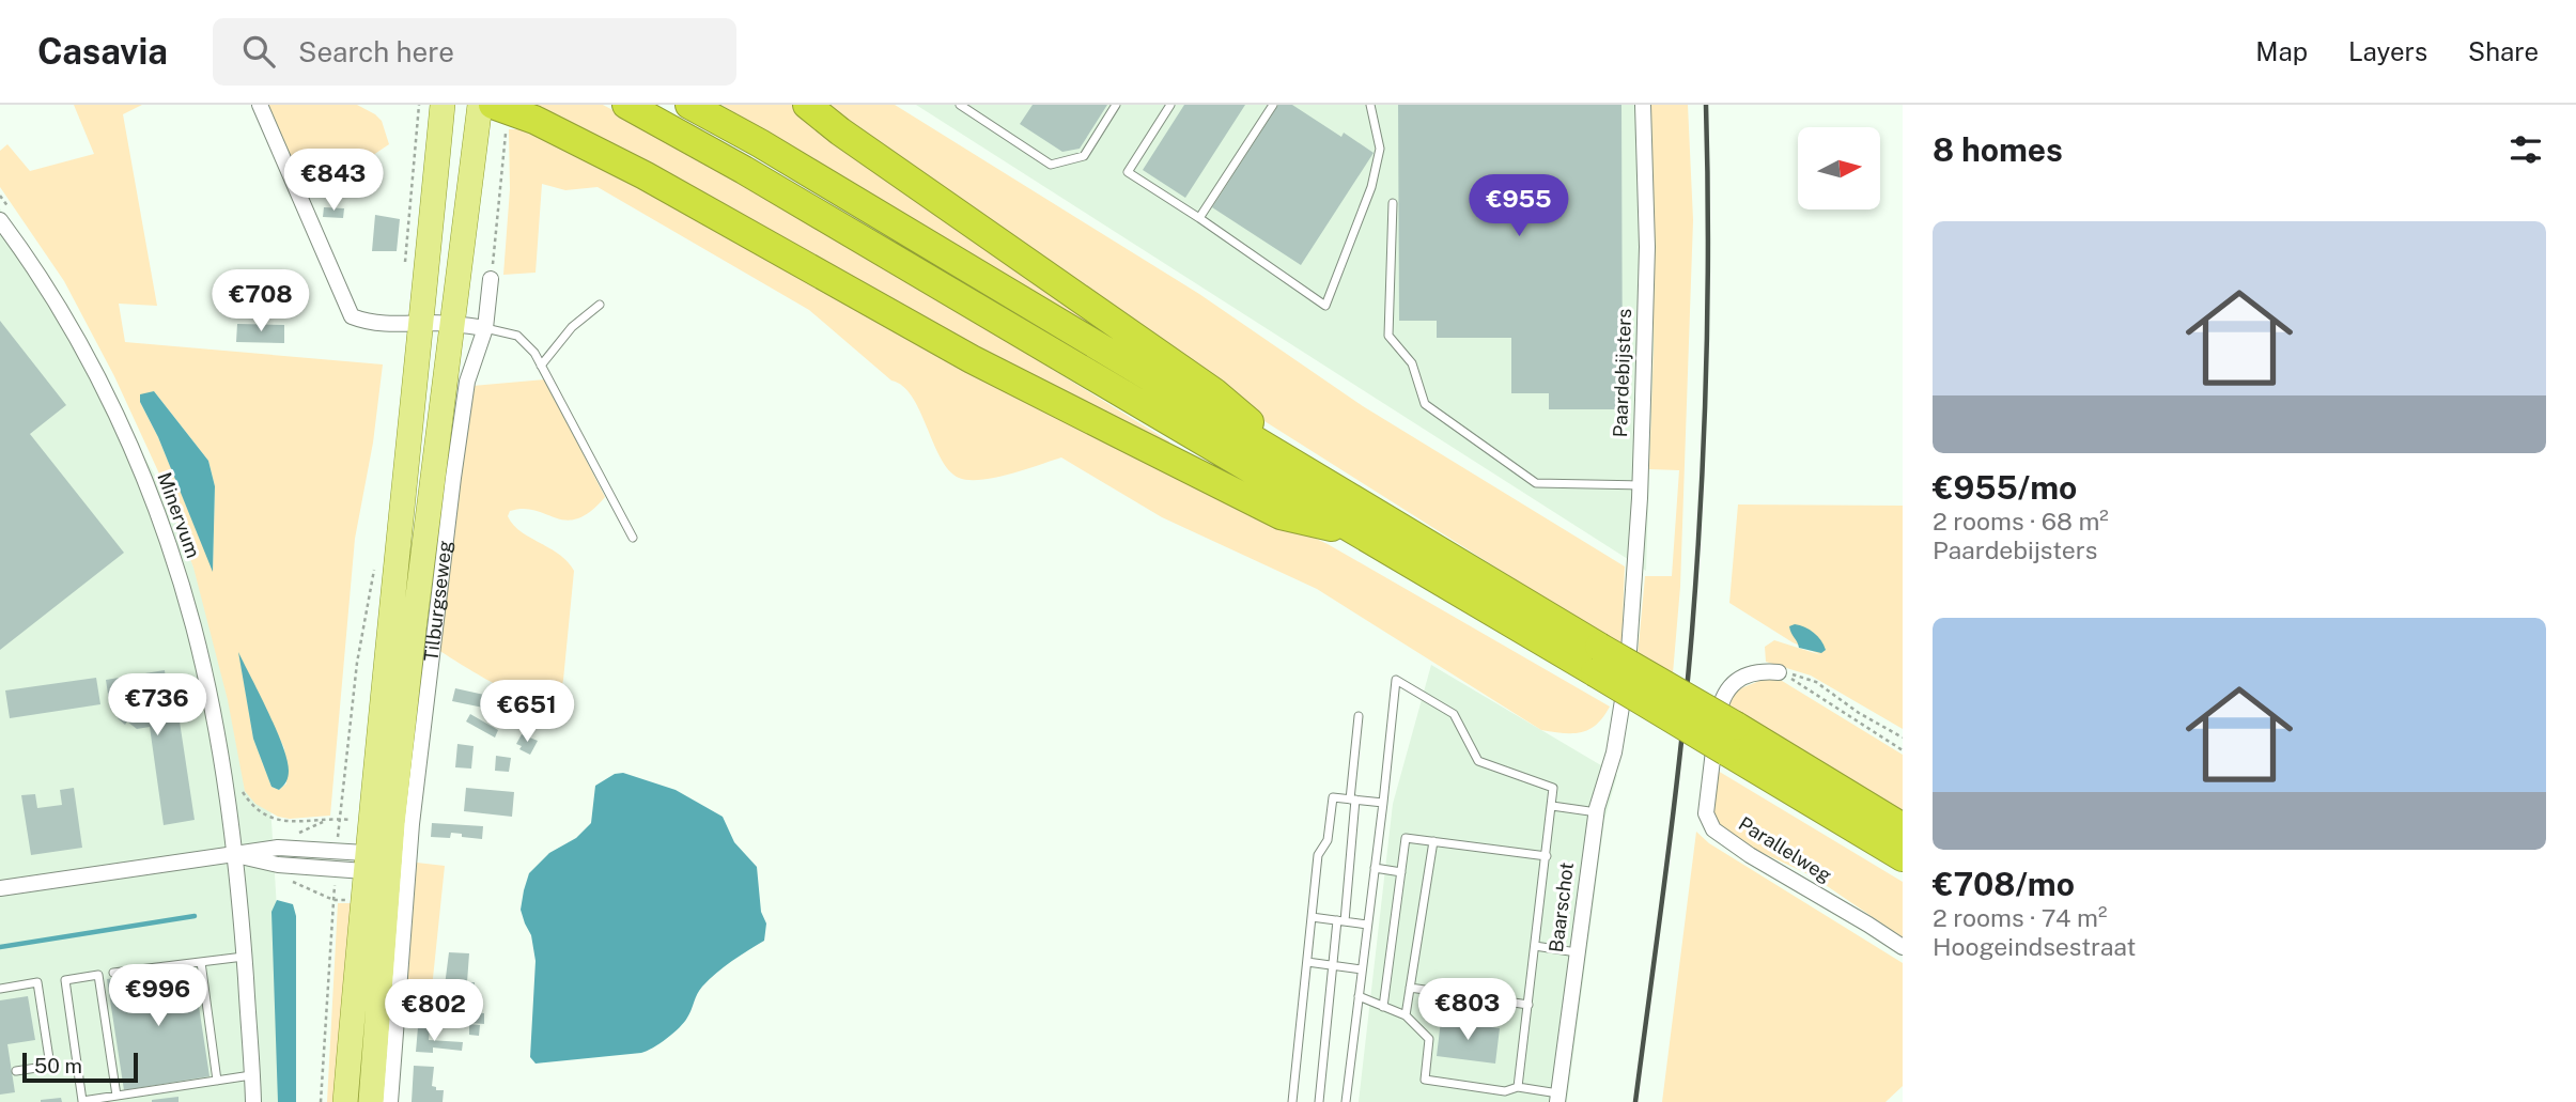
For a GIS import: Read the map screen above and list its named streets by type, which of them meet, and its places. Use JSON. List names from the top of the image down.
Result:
{
  "streets": {
    "main road": ["Tilburgseweg"],
    "street": [
      "Paardebijsters",
      "Minervum",
      "Parallelweg",
      "Baarschot"
    ]
  },
  "crossings": [
    ["Paardebijsters", "Baarschot"]
  ],
  "scale_bar": "50 m",
  "north": "right",
  "page": {
    "header": "Casavia",
    "search": "Search here",
    "nav": ["Map", "Layers", "Share"],
    "heading": "8 homes",
    "price": [
      "€843",
      "€955",
      "€708",
      "€736",
      "€651",
      "€996",
      "€803",
      "€802"
    ],
    "list": [
      {
        "name": "€955/mo",
        "note": "2 rooms · 68 m² · Paardebijsters"
      },
      {
        "name": "€708/mo",
        "note": "2 rooms · 74 m² · Hoogeindsestraat"
      }
    ],
    "scale": "50 m"
  }
}
